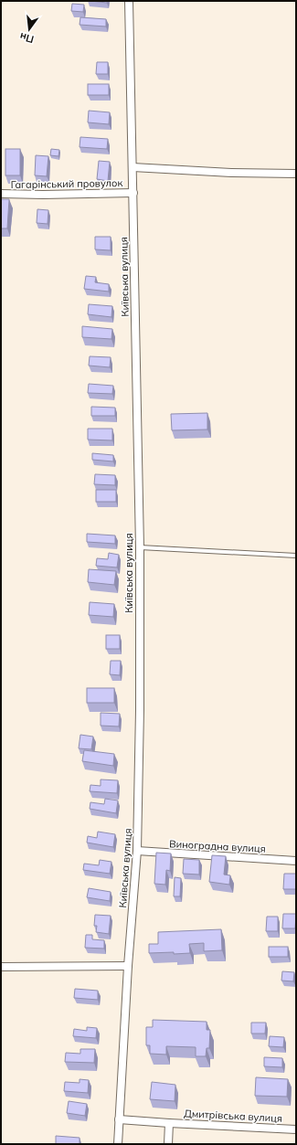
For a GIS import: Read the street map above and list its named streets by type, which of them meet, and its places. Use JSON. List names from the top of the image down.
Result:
{
  "streets": {
    "street": [
      "Гагарінський провулок",
      "Київська вулиця",
      "Виноградна вулиця",
      "Дмитрівська вулиця"
    ]
  },
  "crossings": [
    ["Гагарінський провулок", "Київська вулиця"],
    ["Київська вулиця", "Виноградна вулиця"],
    ["Київська вулиця", "Дмитрівська вулиця"]
  ],
  "north": "bottom"
}
